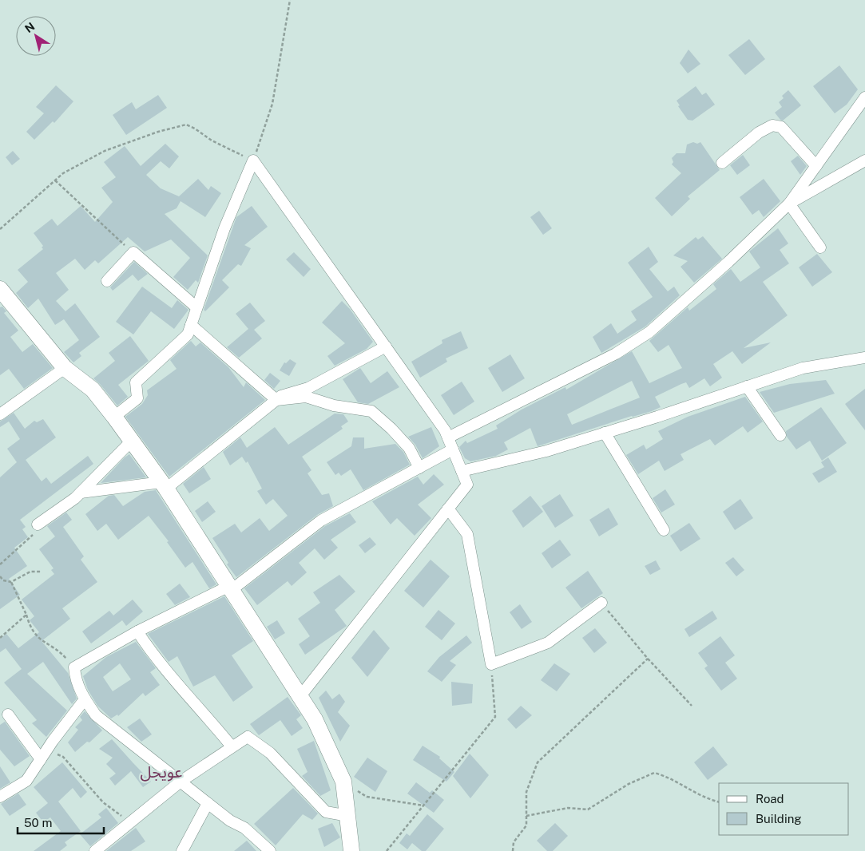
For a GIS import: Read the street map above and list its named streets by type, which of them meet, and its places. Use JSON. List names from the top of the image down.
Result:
{
  "districts": ["عويجل"],
  "legend": ["Road", "Building"],
  "scale_bar": "50 m",
  "north": "top left"
}
